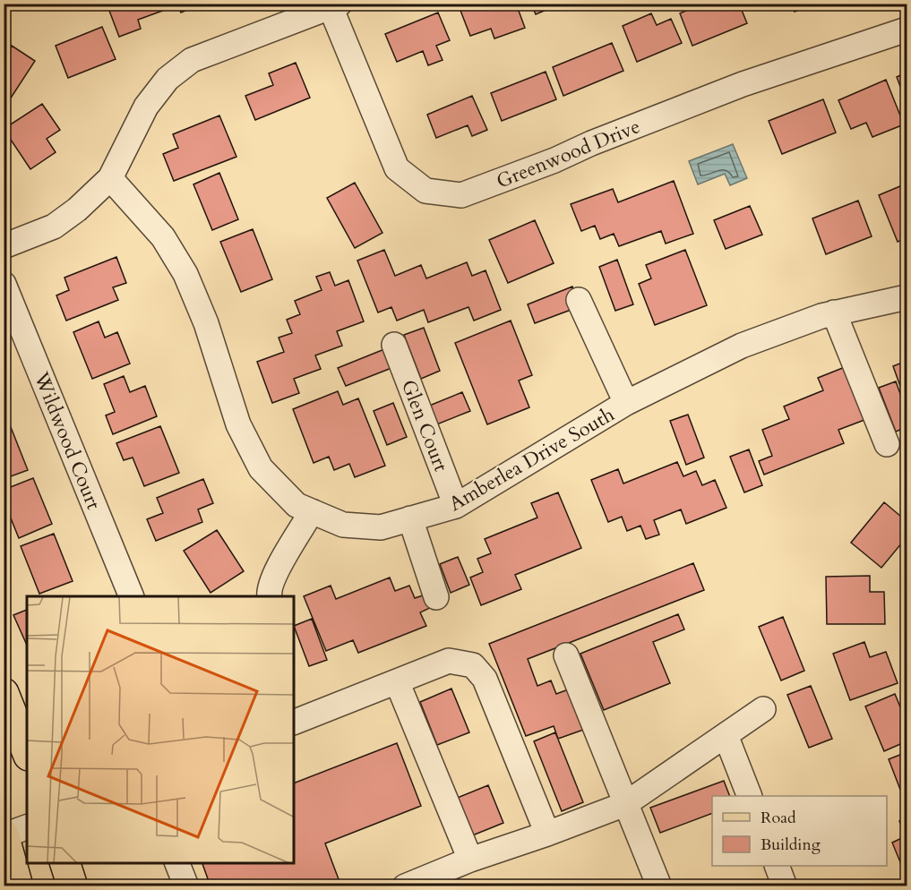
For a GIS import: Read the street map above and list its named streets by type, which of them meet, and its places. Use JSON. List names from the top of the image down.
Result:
{
  "streets": {
    "street": [
      "Greenwood Drive",
      "Glen Court",
      "Wildwood Court",
      "Amberlea Drive South"
    ]
  },
  "crossings": [
    ["Glen Court", "Amberlea Drive South"]
  ],
  "legend": ["Road", "Building"]
}
